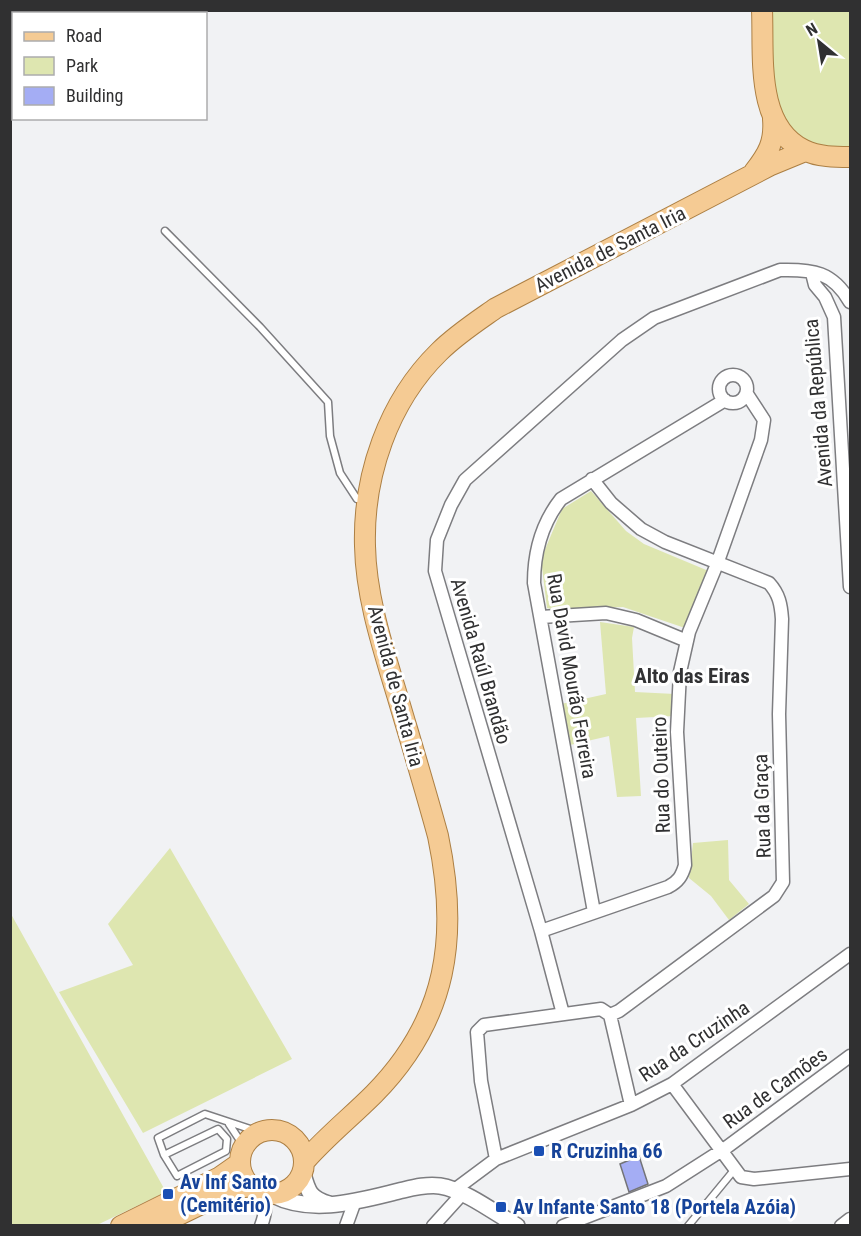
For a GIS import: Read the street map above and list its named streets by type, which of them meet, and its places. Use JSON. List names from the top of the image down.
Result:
{
  "streets": {
    "main road": ["Avenida de Santa Iria"],
    "street": [
      "Avenida da República",
      "Avenida Raúl Brandão",
      "Rua David Mourão Ferreira",
      "Rua do Outeiro",
      "Rua da Graça",
      "Rua da Cruzinha",
      "Rua de Camões"
    ]
  },
  "crossings": [
    ["Avenida da República", "Avenida Raúl Brandão"],
    ["Avenida Raúl Brandão", "Rua do Outeiro"],
    ["Rua David Mourão Ferreira", "Rua do Outeiro"],
    ["Rua David Mourão Ferreira", "Rua da Graça"],
    ["Rua do Outeiro", "Rua da Graça"]
  ],
  "districts": ["Alto das Eiras"],
  "places": {
    "transit": ["R Cruzinha 66", "Av Inf Santo (Cemitério)", "Av Infante Santo 18 (Portela Azóia)"]
  },
  "legend": ["Road", "Park", "Building"],
  "north": "top left"
}
